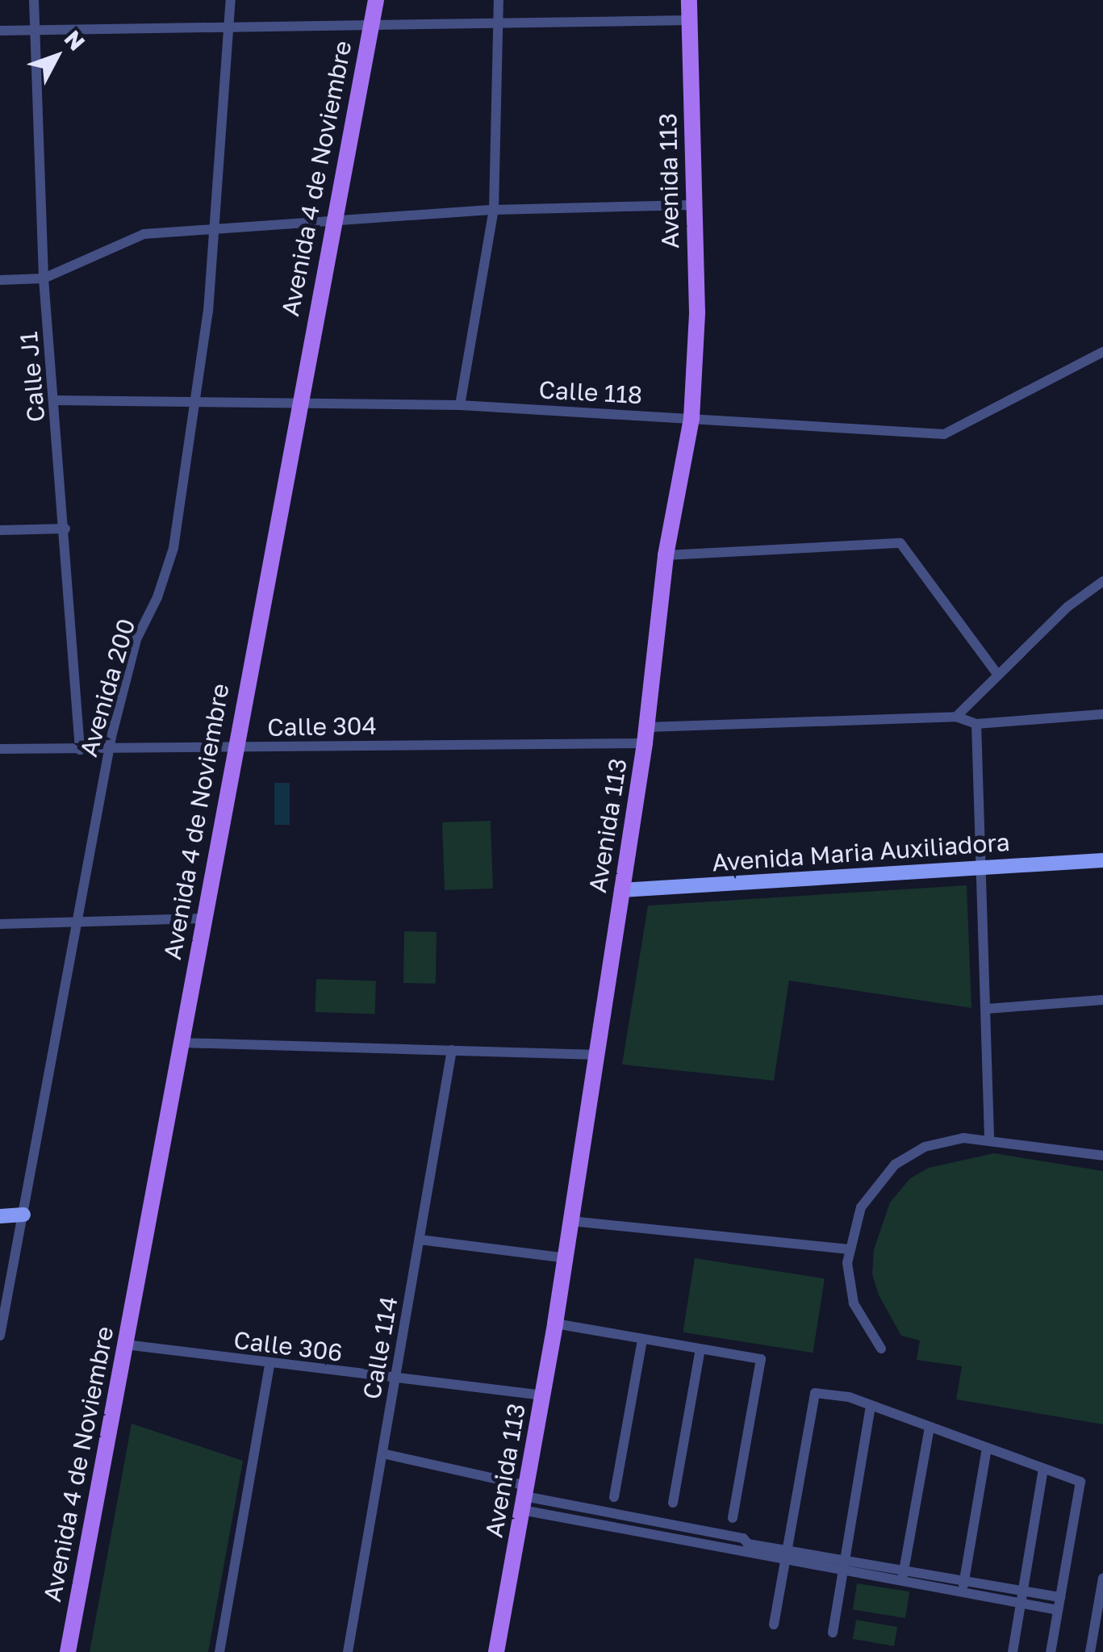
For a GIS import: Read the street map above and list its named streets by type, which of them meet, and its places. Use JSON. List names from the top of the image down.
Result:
{
  "streets": {
    "main road": ["Avenida 4 de Noviembre", "Avenida 113", "Avenida Maria Auxiliadora"],
    "street": [
      "Calle J1",
      "Calle 118",
      "Avenida 200",
      "Calle 304",
      "Calle 306",
      "Calle 114"
    ]
  },
  "crossings": [
    ["Avenida 4 de Noviembre", "Calle 118"],
    ["Avenida 4 de Noviembre", "Calle 304"],
    ["Avenida 4 de Noviembre", "Calle 306"],
    ["Avenida 113", "Calle 118"],
    ["Avenida 113", "Calle 304"],
    ["Avenida 113", "Avenida Maria Auxiliadora"],
    ["Avenida 113", "Calle 306"],
    ["Calle J1", "Calle 118"],
    ["Calle J1", "Calle 304"],
    ["Calle 118", "Avenida 200"],
    ["Avenida 200", "Calle 304"],
    ["Calle 306", "Calle 114"]
  ],
  "north": "top right"
}
